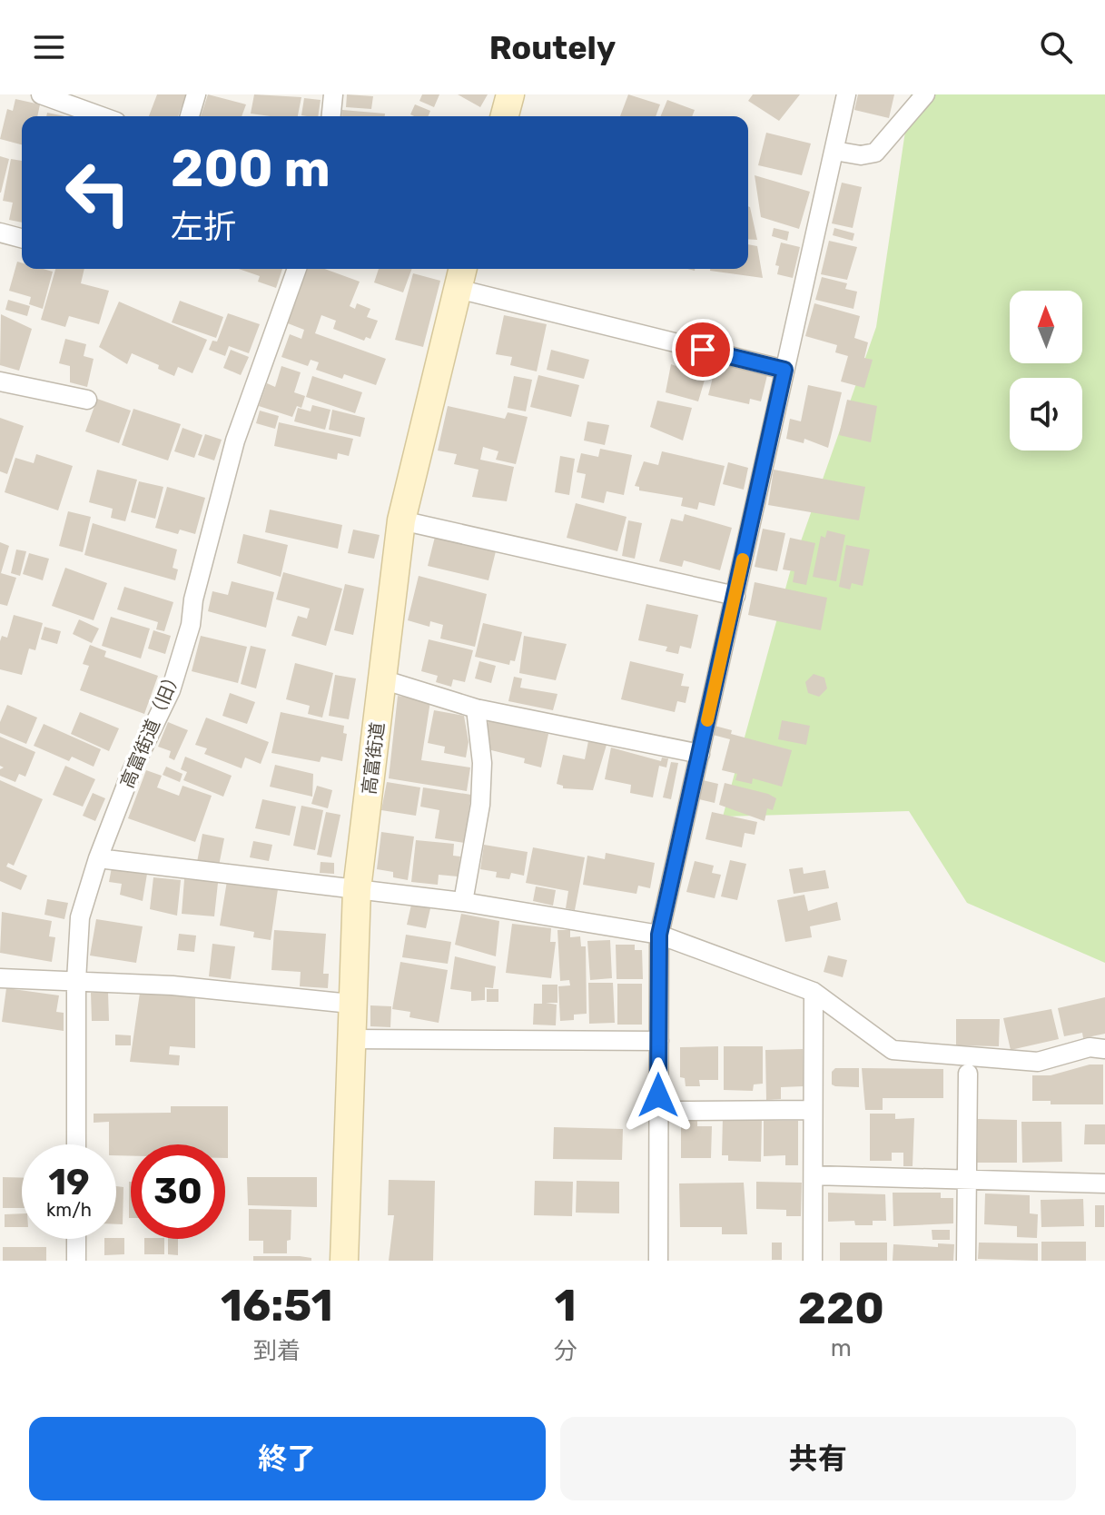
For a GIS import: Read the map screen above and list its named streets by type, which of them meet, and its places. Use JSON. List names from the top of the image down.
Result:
{
  "streets": {
    "street": ["高富街道（旧）", "高富街道"]
  },
  "north": "top",
  "page": {
    "header": "Routely",
    "turn": ["200 m", "左折"],
    "speed": "19 km/h",
    "limit": "30",
    "eta": [
      "16:51",
      "到着",
      "1",
      "分",
      "220",
      "m"
    ],
    "buttons": ["終了", "共有"]
  }
}
